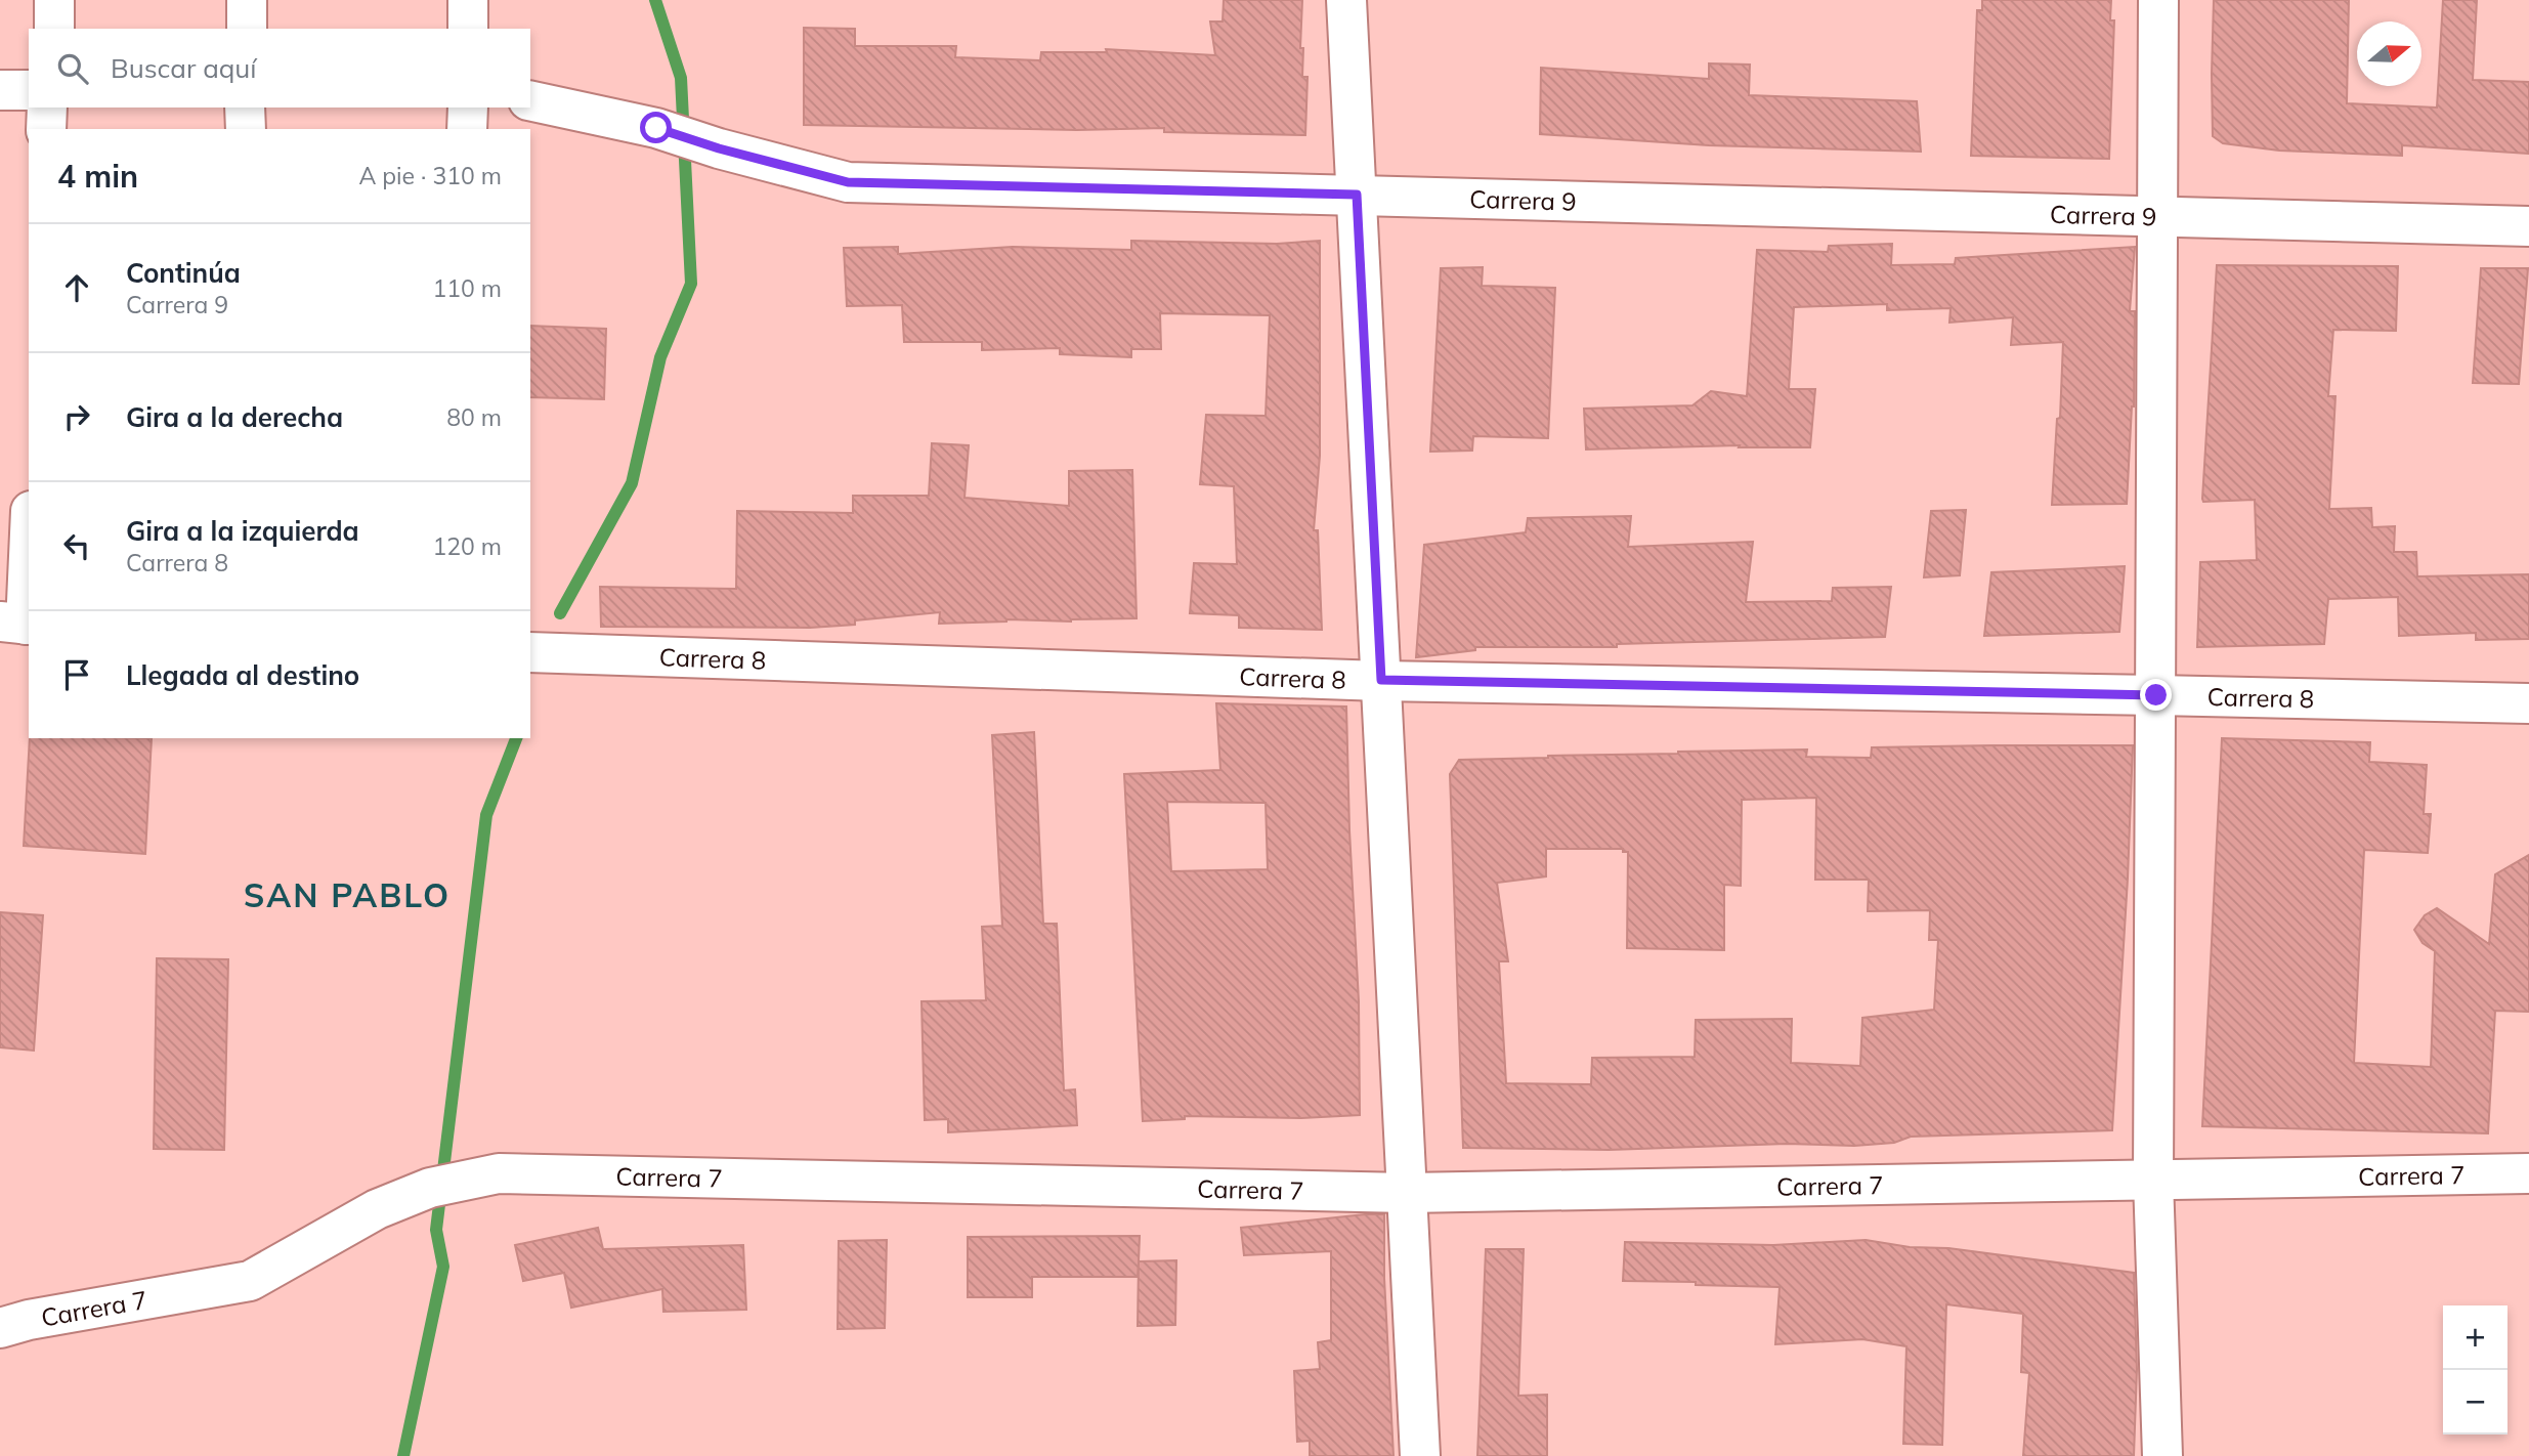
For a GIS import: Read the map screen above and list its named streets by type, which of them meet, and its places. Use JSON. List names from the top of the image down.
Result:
{
  "streets": {
    "street": ["Carrera 9", "Carrera 8", "Carrera 7"]
  },
  "districts": ["SAN PABLO"],
  "north": "right",
  "page": {
    "search": "Buscar aquí",
    "heading": ["4 min", "A pie · 310 m"],
    "list": [
      ["Continúa", "Carrera 9", "110 m"],
      ["Gira a la derecha", "80 m"],
      ["Gira a la izquierda", "Carrera 8", "120 m"],
      "Llegada al destino"
    ],
    "map_buttons": ["+", "−"]
  }
}
